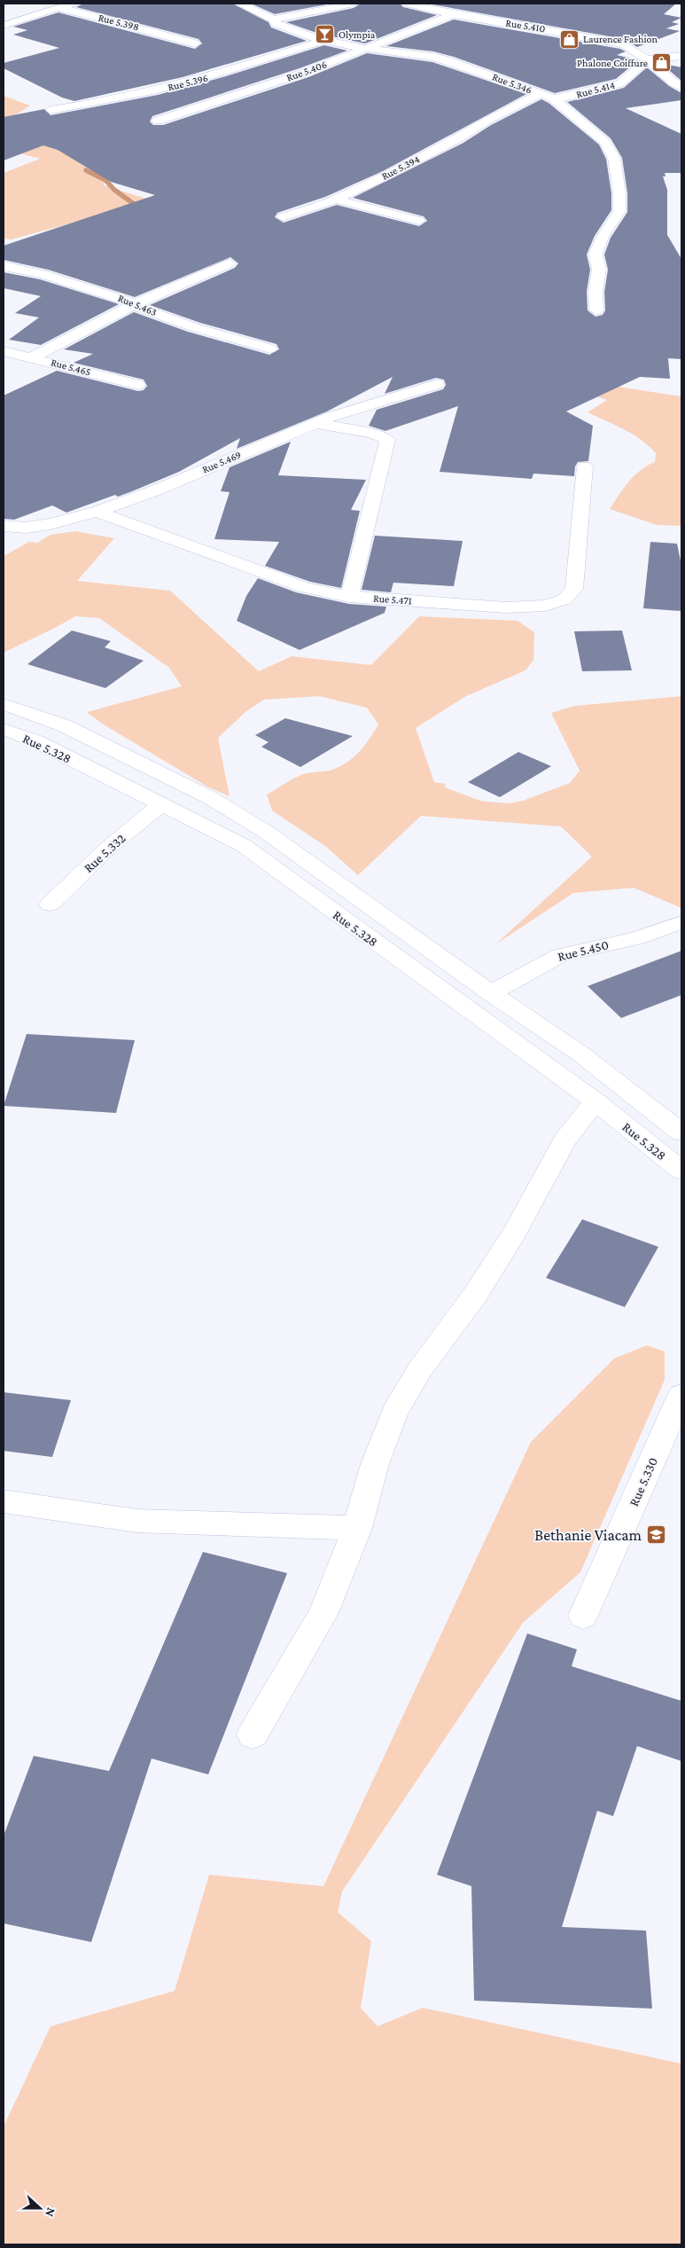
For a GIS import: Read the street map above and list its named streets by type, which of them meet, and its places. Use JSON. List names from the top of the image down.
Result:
{
  "streets": {
    "street": [
      "Rue 5.398",
      "Rue 5.410",
      "Rue 5.406",
      "Rue 5.396",
      "Rue 5.346",
      "Rue 5.414",
      "Rue 5.394",
      "Rue 5.463",
      "Rue 5.465",
      "Rue 5.469",
      "Rue 5.471",
      "Rue 5.328",
      "Rue 5.332",
      "Rue 5.450",
      "Rue 5.330"
    ]
  },
  "crossings": [
    ["Rue 5.410", "Rue 5.406"],
    ["Rue 5.410", "Rue 5.414"],
    ["Rue 5.406", "Rue 5.346"],
    ["Rue 5.396", "Rue 5.346"],
    ["Rue 5.346", "Rue 5.414"],
    ["Rue 5.346", "Rue 5.394"],
    ["Rue 5.469", "Rue 5.471"],
    ["Rue 5.328", "Rue 5.332"],
    ["Rue 5.328", "Rue 5.450"]
  ],
  "places": {
    "bar": ["Olympia"],
    "shop": ["Laurence Fashion", "Phalone Coiffure"],
    "school or university": ["Bethanie Viacam"]
  },
  "north": "right"
}
